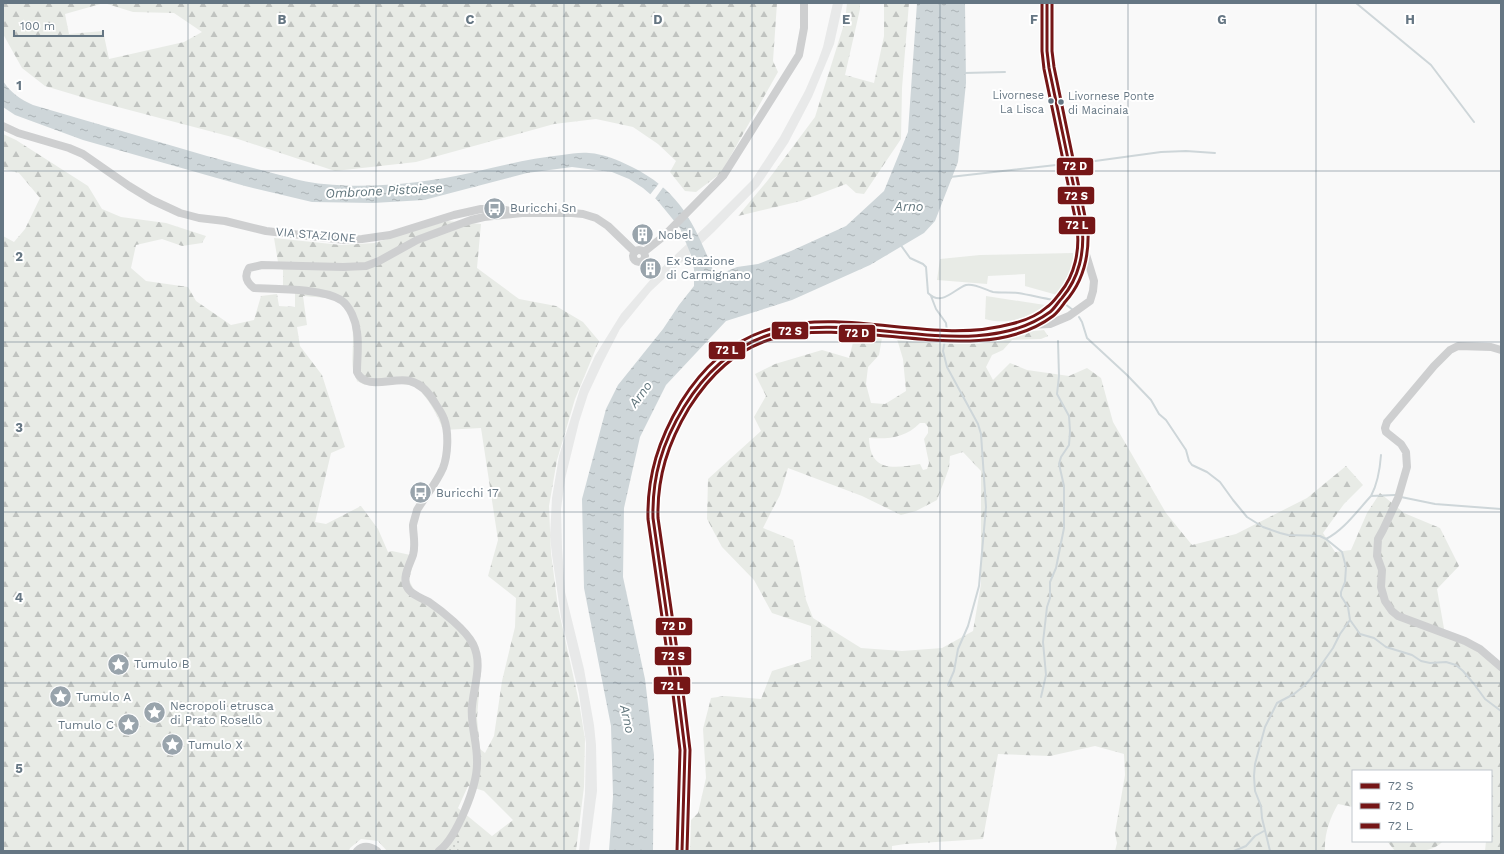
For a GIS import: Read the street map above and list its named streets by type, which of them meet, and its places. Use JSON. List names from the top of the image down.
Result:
{
  "streets": {
    "street": ["VIA STAZIONE"]
  },
  "water": ["Ombrone Pistoiese", "Arno"],
  "places": {
    "other": ["Livornese La Lisca", "Livornese Ponte di Macinaia"],
    "bus stop": ["Buricchi Sn", "Buricchi 17"],
    "building": ["Nobel", "Ex Stazione di Carmignano"],
    "place": [
      "Tumulo B",
      "Tumulo A",
      "Necropoli etrusca di Prato Rosello",
      "Tumulo C",
      "Tumulo X"
    ]
  },
  "legend": ["72 S", "72 D", "72 L"],
  "scale_bar": "100 m",
  "grid": {
    "columns": [
      "B",
      "C",
      "D",
      "E",
      "F",
      "G",
      "H"
    ],
    "rows": [
      "1",
      "2",
      "3",
      "4",
      "5"
    ]
  }
}
